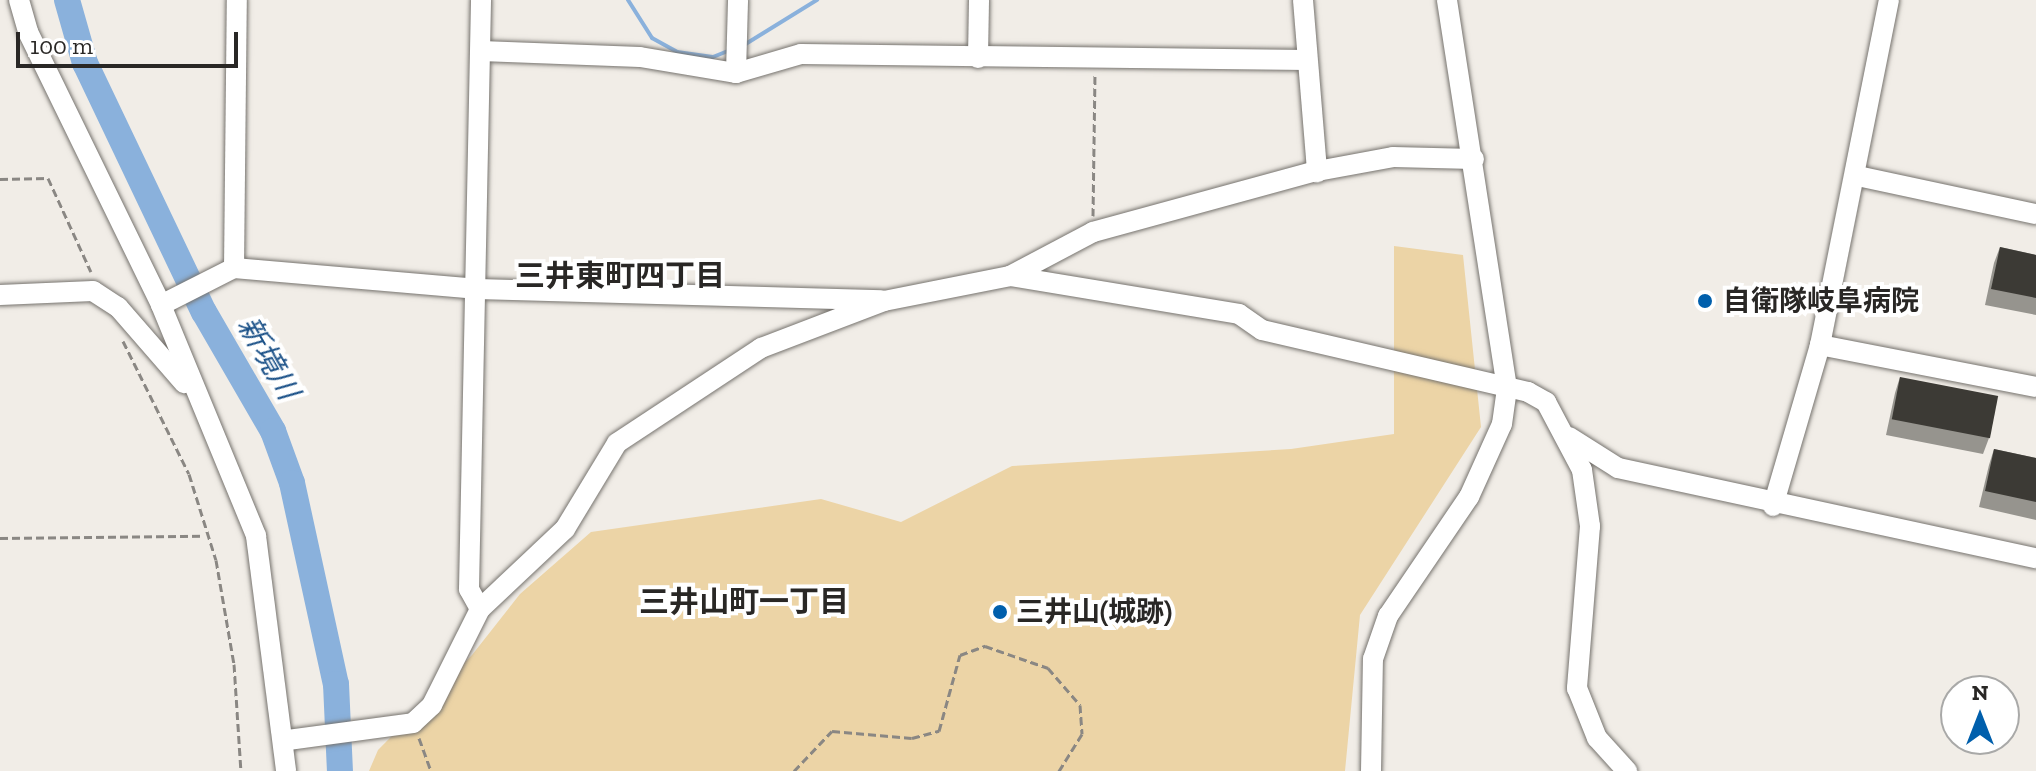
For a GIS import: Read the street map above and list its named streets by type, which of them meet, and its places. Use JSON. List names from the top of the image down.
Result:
{
  "districts": ["三井東町四丁目", "三井山町一丁目"],
  "water": ["新境川"],
  "places": ["自衛隊岐阜病院", "三井山(城跡)"],
  "scale_bar": "100 m",
  "north": "top"
}
